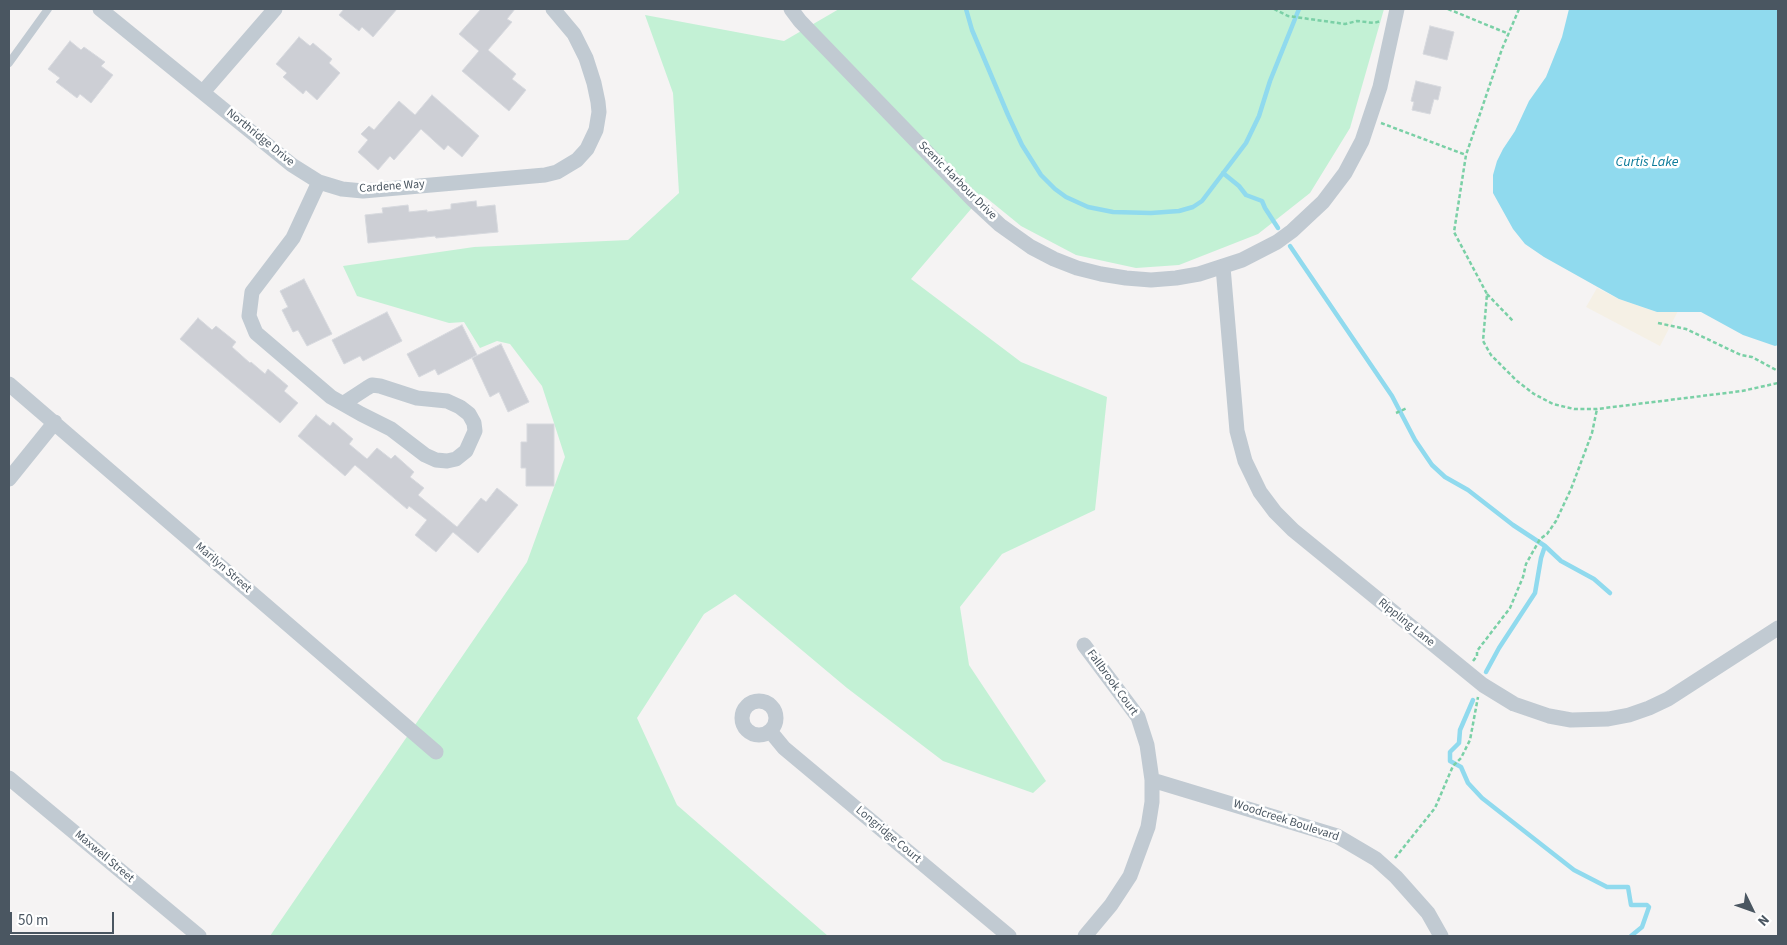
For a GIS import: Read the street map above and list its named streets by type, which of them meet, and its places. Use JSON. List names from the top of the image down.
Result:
{
  "streets": {
    "street": [
      "Northridge Drive",
      "Scenic Harbour Drive",
      "Cardene Way",
      "Marilyn Street",
      "Rippling Lane",
      "Fallbrook Court",
      "Woodcreek Boulevard",
      "Longridge Court",
      "Maxwell Street"
    ]
  },
  "crossings": [
    ["Northridge Drive", "Cardene Way"],
    ["Scenic Harbour Drive", "Rippling Lane"],
    ["Fallbrook Court", "Woodcreek Boulevard"]
  ],
  "water": ["Curtis Lake"],
  "scale_bar": "50 m",
  "north": "bottom right"
}
